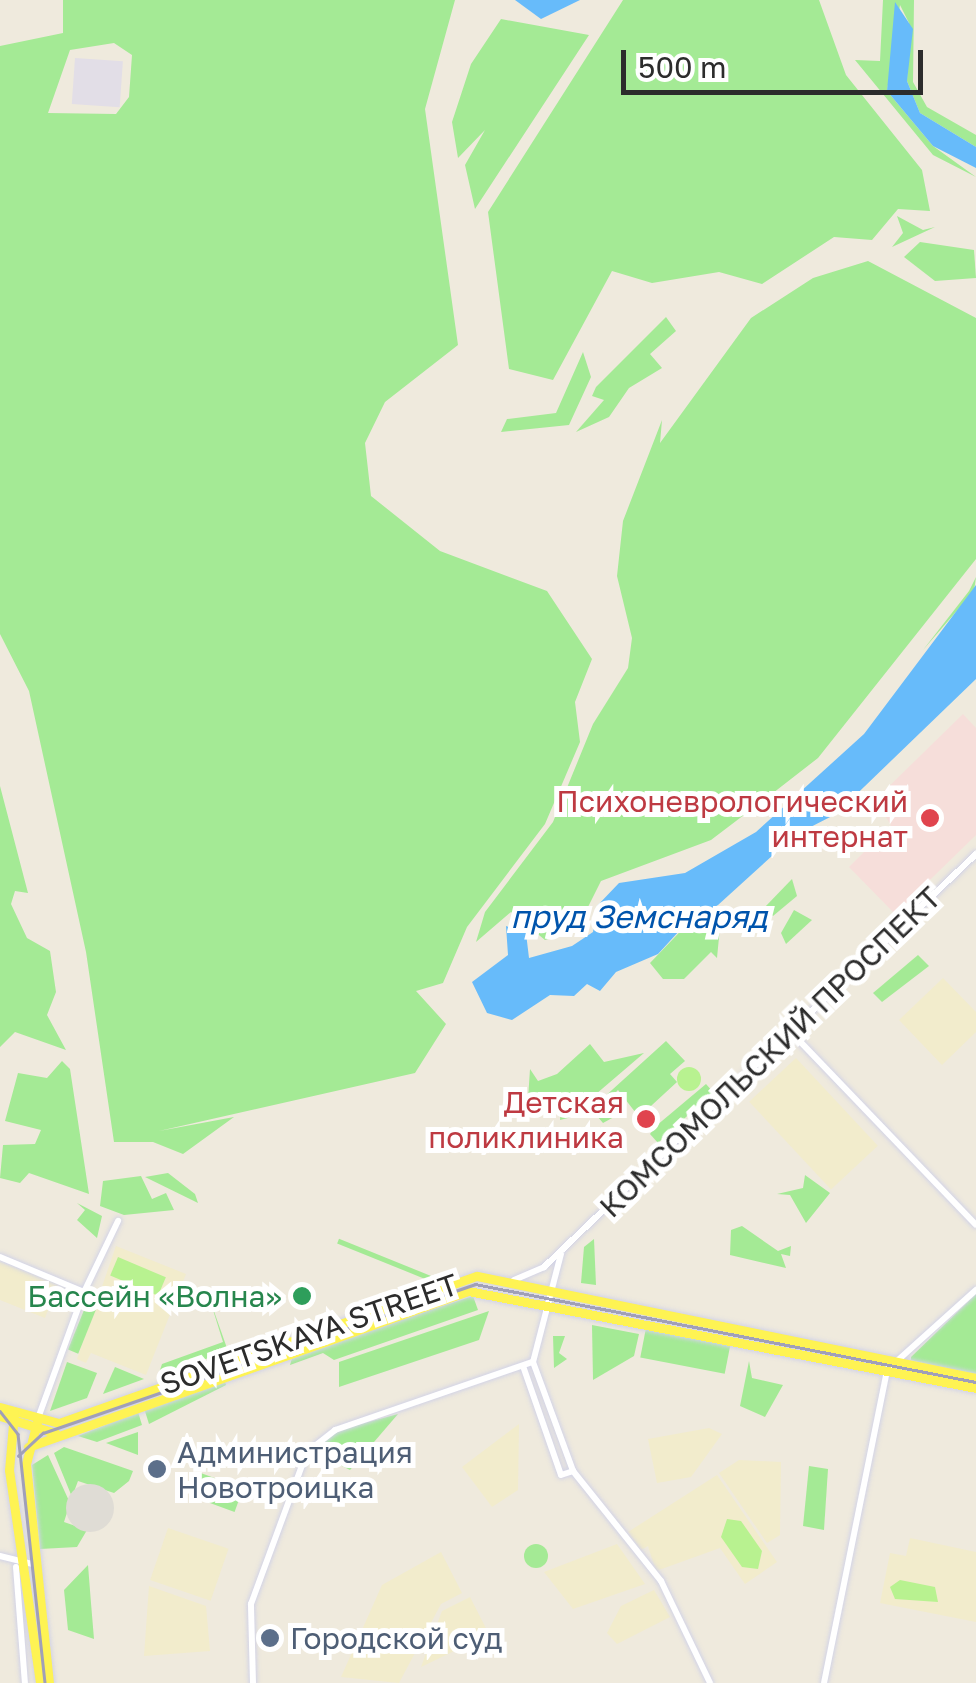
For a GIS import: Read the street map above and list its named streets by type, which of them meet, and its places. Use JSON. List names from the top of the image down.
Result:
{
  "streets": {
    "main road": ["SOVETSKAYA STREET"],
    "street": ["КОМСОМОЛЬСКИЙ ПРОСПЕКТ"]
  },
  "crossings": [
    ["КОМСОМОЛЬСКИЙ ПРОСПЕКТ", "SOVETSKAYA STREET"]
  ],
  "water": ["пруд Земснаряд"],
  "places": [
    "Психоневрологический интернат",
    "Детская поликлиника",
    "Бассейн «Волна»",
    "Администрация Новотроицка",
    "Городской суд"
  ],
  "scale_bar": "500 m"
}
